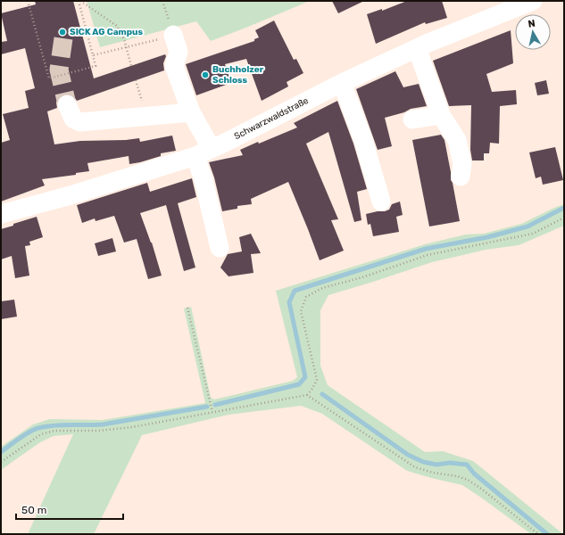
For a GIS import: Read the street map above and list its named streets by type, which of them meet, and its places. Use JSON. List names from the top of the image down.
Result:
{
  "streets": {
    "street": ["Schwarzwaldstraße"]
  },
  "places": ["SICK AG Campus", "Buchholzer Schloss"],
  "scale_bar": "50 m",
  "north": "top"
}
